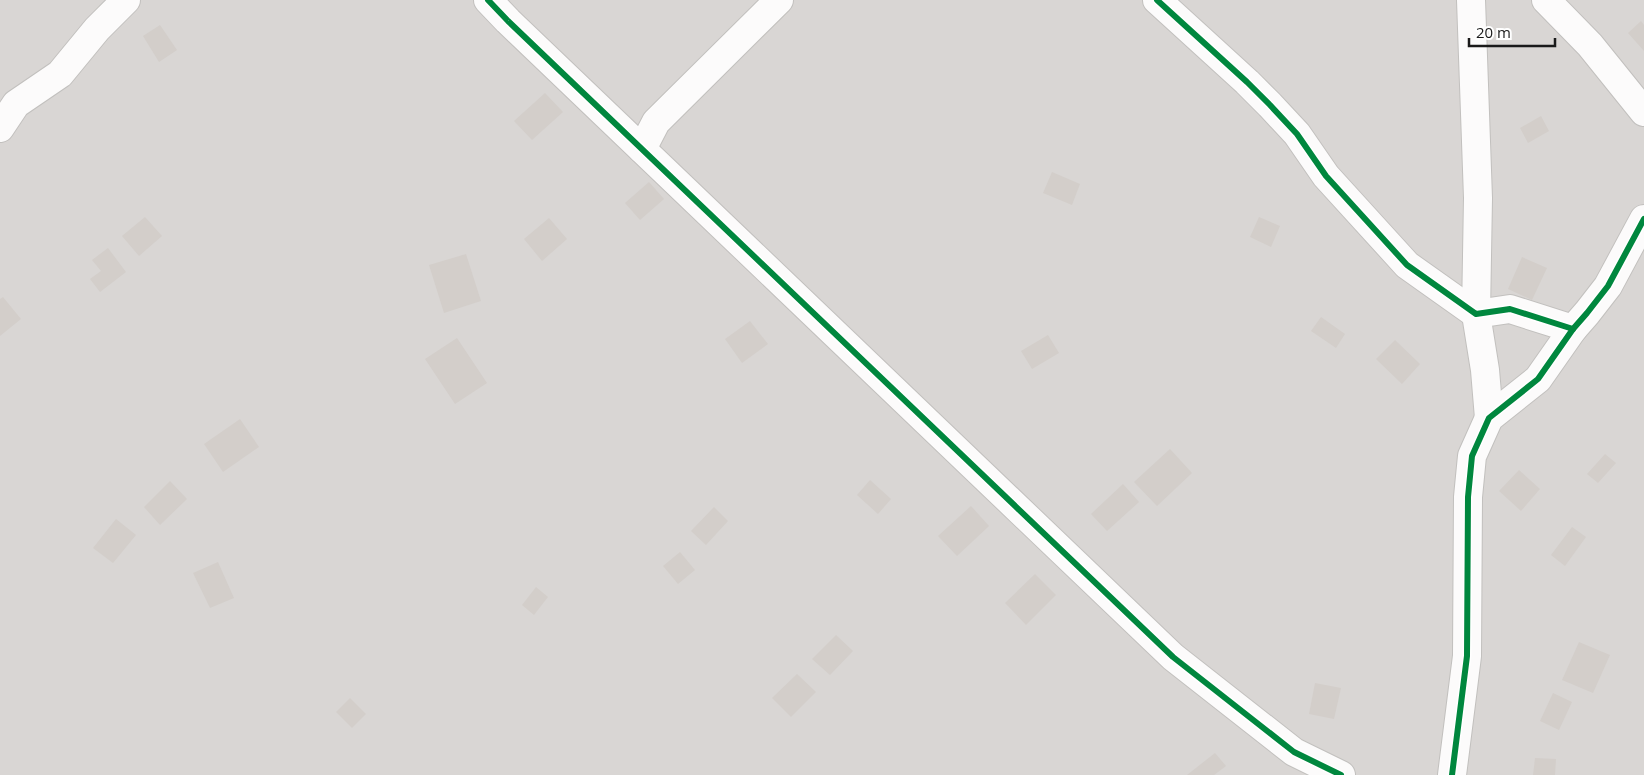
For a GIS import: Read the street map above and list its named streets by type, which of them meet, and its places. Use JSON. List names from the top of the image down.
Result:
{
  "scale_bar": "20 m"
}
